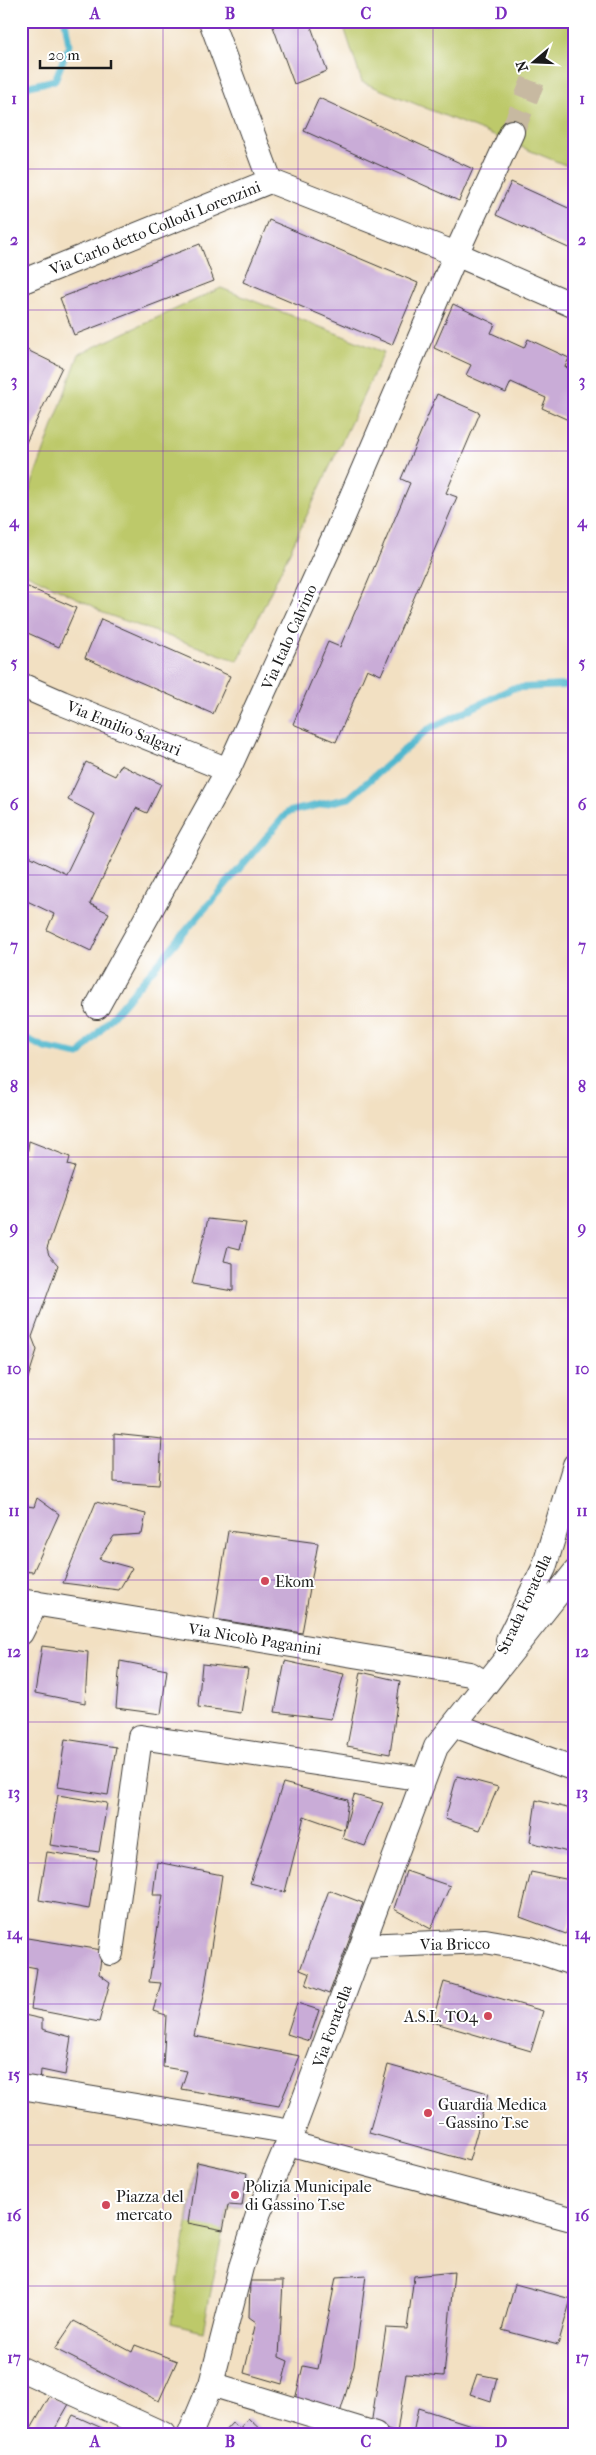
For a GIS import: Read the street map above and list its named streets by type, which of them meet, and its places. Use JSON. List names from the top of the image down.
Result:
{
  "streets": {
    "street": [
      "Via Carlo detto Collodi Lorenzini",
      "Via Italo Calvino",
      "Via Emilio Salgari",
      "Strada Foratella",
      "Via Nicolò Paganini",
      "Via Bricco",
      "Via Foratella"
    ]
  },
  "crossings": [
    ["Via Carlo detto Collodi Lorenzini", "Via Italo Calvino"],
    ["Via Italo Calvino", "Via Emilio Salgari"],
    ["Strada Foratella", "Via Nicolò Paganini"],
    ["Strada Foratella", "Via Foratella"],
    ["Via Nicolò Paganini", "Via Foratella"],
    ["Via Bricco", "Via Foratella"]
  ],
  "places": [
    "Ekom",
    "A.S.L. TO4",
    "Guardia Medica - Gassino T.se",
    "Polizia Municipale di Gassino T.se",
    "Piazza del mercato"
  ],
  "scale_bar": "20 m",
  "north": "left",
  "grid": {
    "columns": [
      "A",
      "B",
      "C",
      "D"
    ],
    "rows": [
      "1",
      "2",
      "3",
      "4",
      "5",
      "6",
      "7",
      "8",
      "9",
      "10",
      "11",
      "12",
      "13",
      "14",
      "15",
      "16",
      "17"
    ]
  }
}
